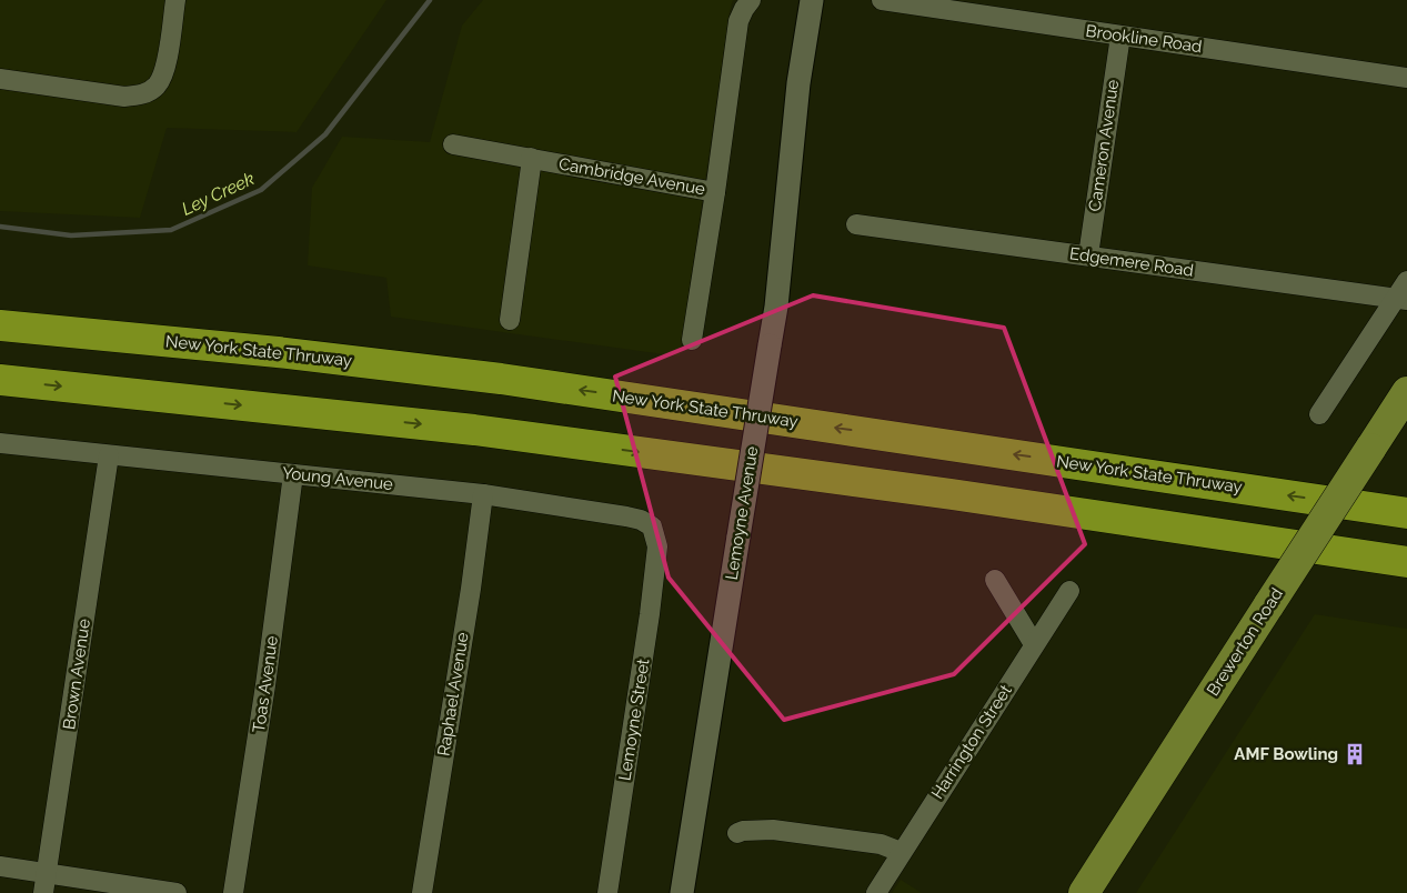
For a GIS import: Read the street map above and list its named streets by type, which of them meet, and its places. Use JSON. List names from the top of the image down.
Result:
{
  "streets": {
    "highway": ["New York State Thruway"],
    "main road": ["Brewerton Road"],
    "street": [
      "Brookline Road",
      "Cameron Avenue",
      "Cambridge Avenue",
      "Edgemere Road",
      "Young Avenue",
      "Lemoyne Avenue",
      "Brown Avenue",
      "Toas Avenue",
      "Raphael Avenue",
      "Lemoyne Street",
      "Harrington Street"
    ]
  },
  "crossings": [
    ["Brookline Road", "Cameron Avenue"],
    ["Cameron Avenue", "Edgemere Road"],
    ["Young Avenue", "Brown Avenue"],
    ["Young Avenue", "Toas Avenue"],
    ["Young Avenue", "Raphael Avenue"],
    ["Young Avenue", "Lemoyne Street"]
  ],
  "water": ["Ley Creek"],
  "places": {
    "building": ["AMF Bowling"]
  }
}
